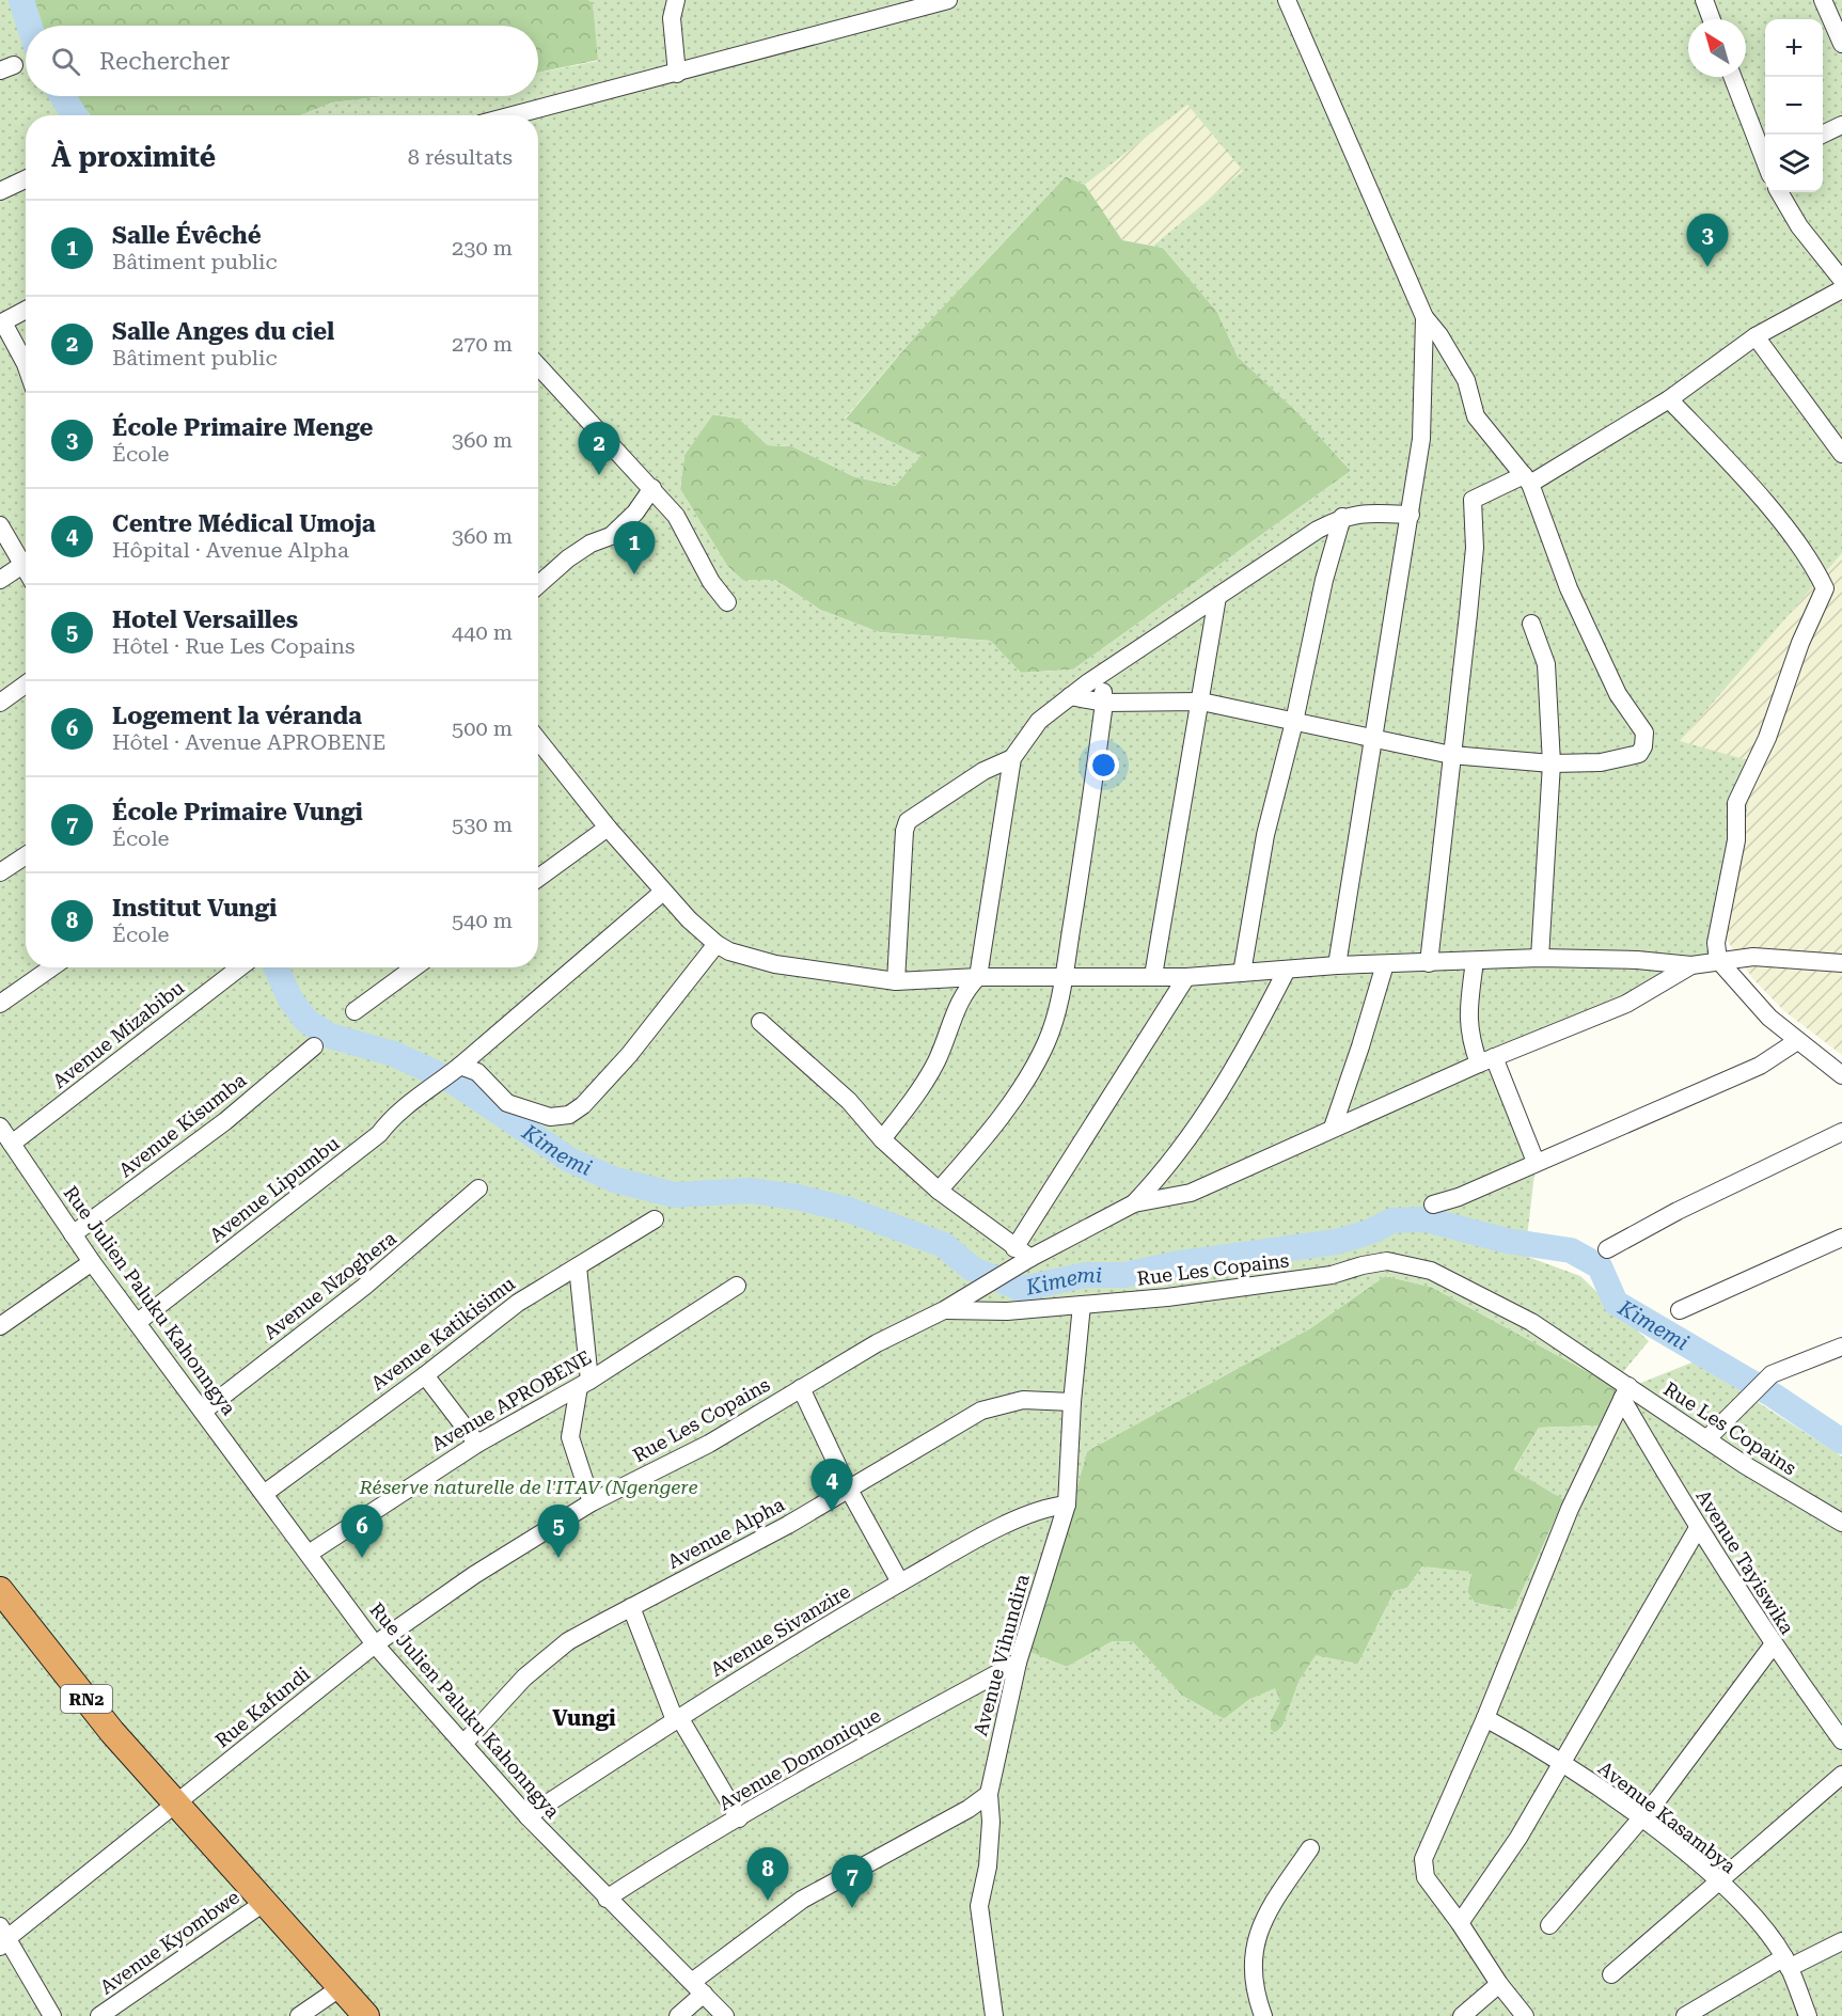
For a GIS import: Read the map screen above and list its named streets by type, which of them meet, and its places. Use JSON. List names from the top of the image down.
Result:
{
  "streets": {
    "highway": ["RN2"],
    "street": [
      "Avenue Mizabibu",
      "Avenue Kisumba",
      "Avenue Lipumbu",
      "Rue Les Copains",
      "Avenue Nzoghera",
      "Rue Julien Paluku Kahonngya",
      "Avenue Katikisimu",
      "Avenue APROBENE",
      "Avenue Alpha",
      "Avenue Tayiswika",
      "Avenue Sivanzire",
      "Avenue Vihundira",
      "Rue Kafundi",
      "Avenue Domonique",
      "Avenue Kasambya",
      "Avenue Kyombwe"
    ]
  },
  "crossings": [
    ["Avenue Mizabibu", "Rue Julien Paluku Kahonngya"],
    ["Avenue Kisumba", "Rue Julien Paluku Kahonngya"],
    ["Avenue Lipumbu", "Rue Julien Paluku Kahonngya"],
    ["Rue Les Copains", "Rue Julien Paluku Kahonngya"],
    ["Rue Les Copains", "Avenue Tayiswika"],
    ["Rue Les Copains", "Avenue Vihundira"],
    ["Rue Les Copains", "Rue Kafundi"],
    ["Avenue Nzoghera", "Rue Julien Paluku Kahonngya"],
    ["Rue Julien Paluku Kahonngya", "Avenue Katikisimu"],
    ["Rue Julien Paluku Kahonngya", "Avenue APROBENE"],
    ["Rue Julien Paluku Kahonngya", "Avenue Alpha"],
    ["Rue Julien Paluku Kahonngya", "Avenue Sivanzire"],
    ["Rue Julien Paluku Kahonngya", "Rue Kafundi"],
    ["Rue Julien Paluku Kahonngya", "Avenue Domonique"],
    ["Avenue Alpha", "Avenue Vihundira"],
    ["Avenue Sivanzire", "Avenue Vihundira"],
    ["Avenue Vihundira", "Avenue Domonique"],
    ["RN2", "Rue Kafundi"],
    ["RN2", "Avenue Kyombwe"]
  ],
  "districts": ["Vungi"],
  "water": ["Kimemi"],
  "parks": ["Réserve naturelle de l'ITAV (Ngengere"],
  "north": "top left",
  "page": {
    "map_buttons": ["+", "−"],
    "search": "Rechercher",
    "heading": ["À proximité", "8 résultats"],
    "list": [
      {
        "mark": "1",
        "name": "Salle Évêché",
        "note": "Bâtiment public",
        "value": "230 m"
      },
      {
        "mark": "2",
        "name": "Salle Anges du ciel",
        "note": "Bâtiment public",
        "value": "270 m"
      },
      {
        "mark": "3",
        "name": "École Primaire Menge",
        "note": "École",
        "value": "360 m"
      },
      {
        "mark": "4",
        "name": "Centre Médical Umoja",
        "note": "Hôpital · Avenue Alpha",
        "value": "360 m"
      },
      {
        "mark": "5",
        "name": "Hotel Versailles",
        "note": "Hôtel · Rue Les Copains",
        "value": "440 m"
      },
      {
        "mark": "6",
        "name": "Logement la véranda",
        "note": "Hôtel · Avenue APROBENE",
        "value": "500 m"
      },
      {
        "mark": "7",
        "name": "École Primaire Vungi",
        "note": "École",
        "value": "530 m"
      },
      {
        "mark": "8",
        "name": "Institut Vungi",
        "note": "École",
        "value": "540 m"
      }
    ],
    "pins": [
      "3",
      "2",
      "1",
      "4",
      "5",
      "6",
      "8",
      "7"
    ]
  }
}
